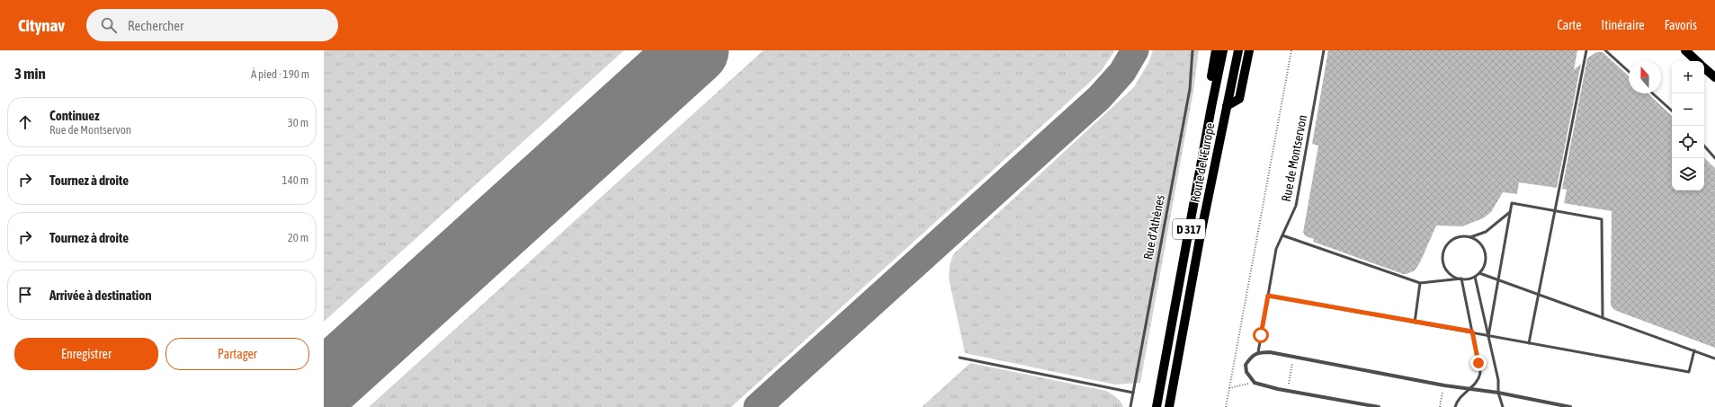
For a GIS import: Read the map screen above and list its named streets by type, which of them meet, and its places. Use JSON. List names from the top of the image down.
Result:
{
  "streets": {
    "main road": ["Route de l'Europe", "D 317"],
    "lane": ["Rue de Montservon", "Rue d'Athènes"]
  },
  "north": "top",
  "page": {
    "header": "Citynav",
    "search": "Rechercher",
    "nav": ["Carte", "Itinéraire", "Favoris"],
    "heading": ["3 min", "À pied · 190 m"],
    "map_buttons": ["+", "−"],
    "list": [
      ["Continuez", "Rue de Montservon", "30 m"],
      ["Tournez à droite", "140 m"],
      ["Tournez à droite", "20 m"],
      "Arrivée à destination"
    ],
    "buttons": ["Enregistrer", "Partager"]
  }
}
